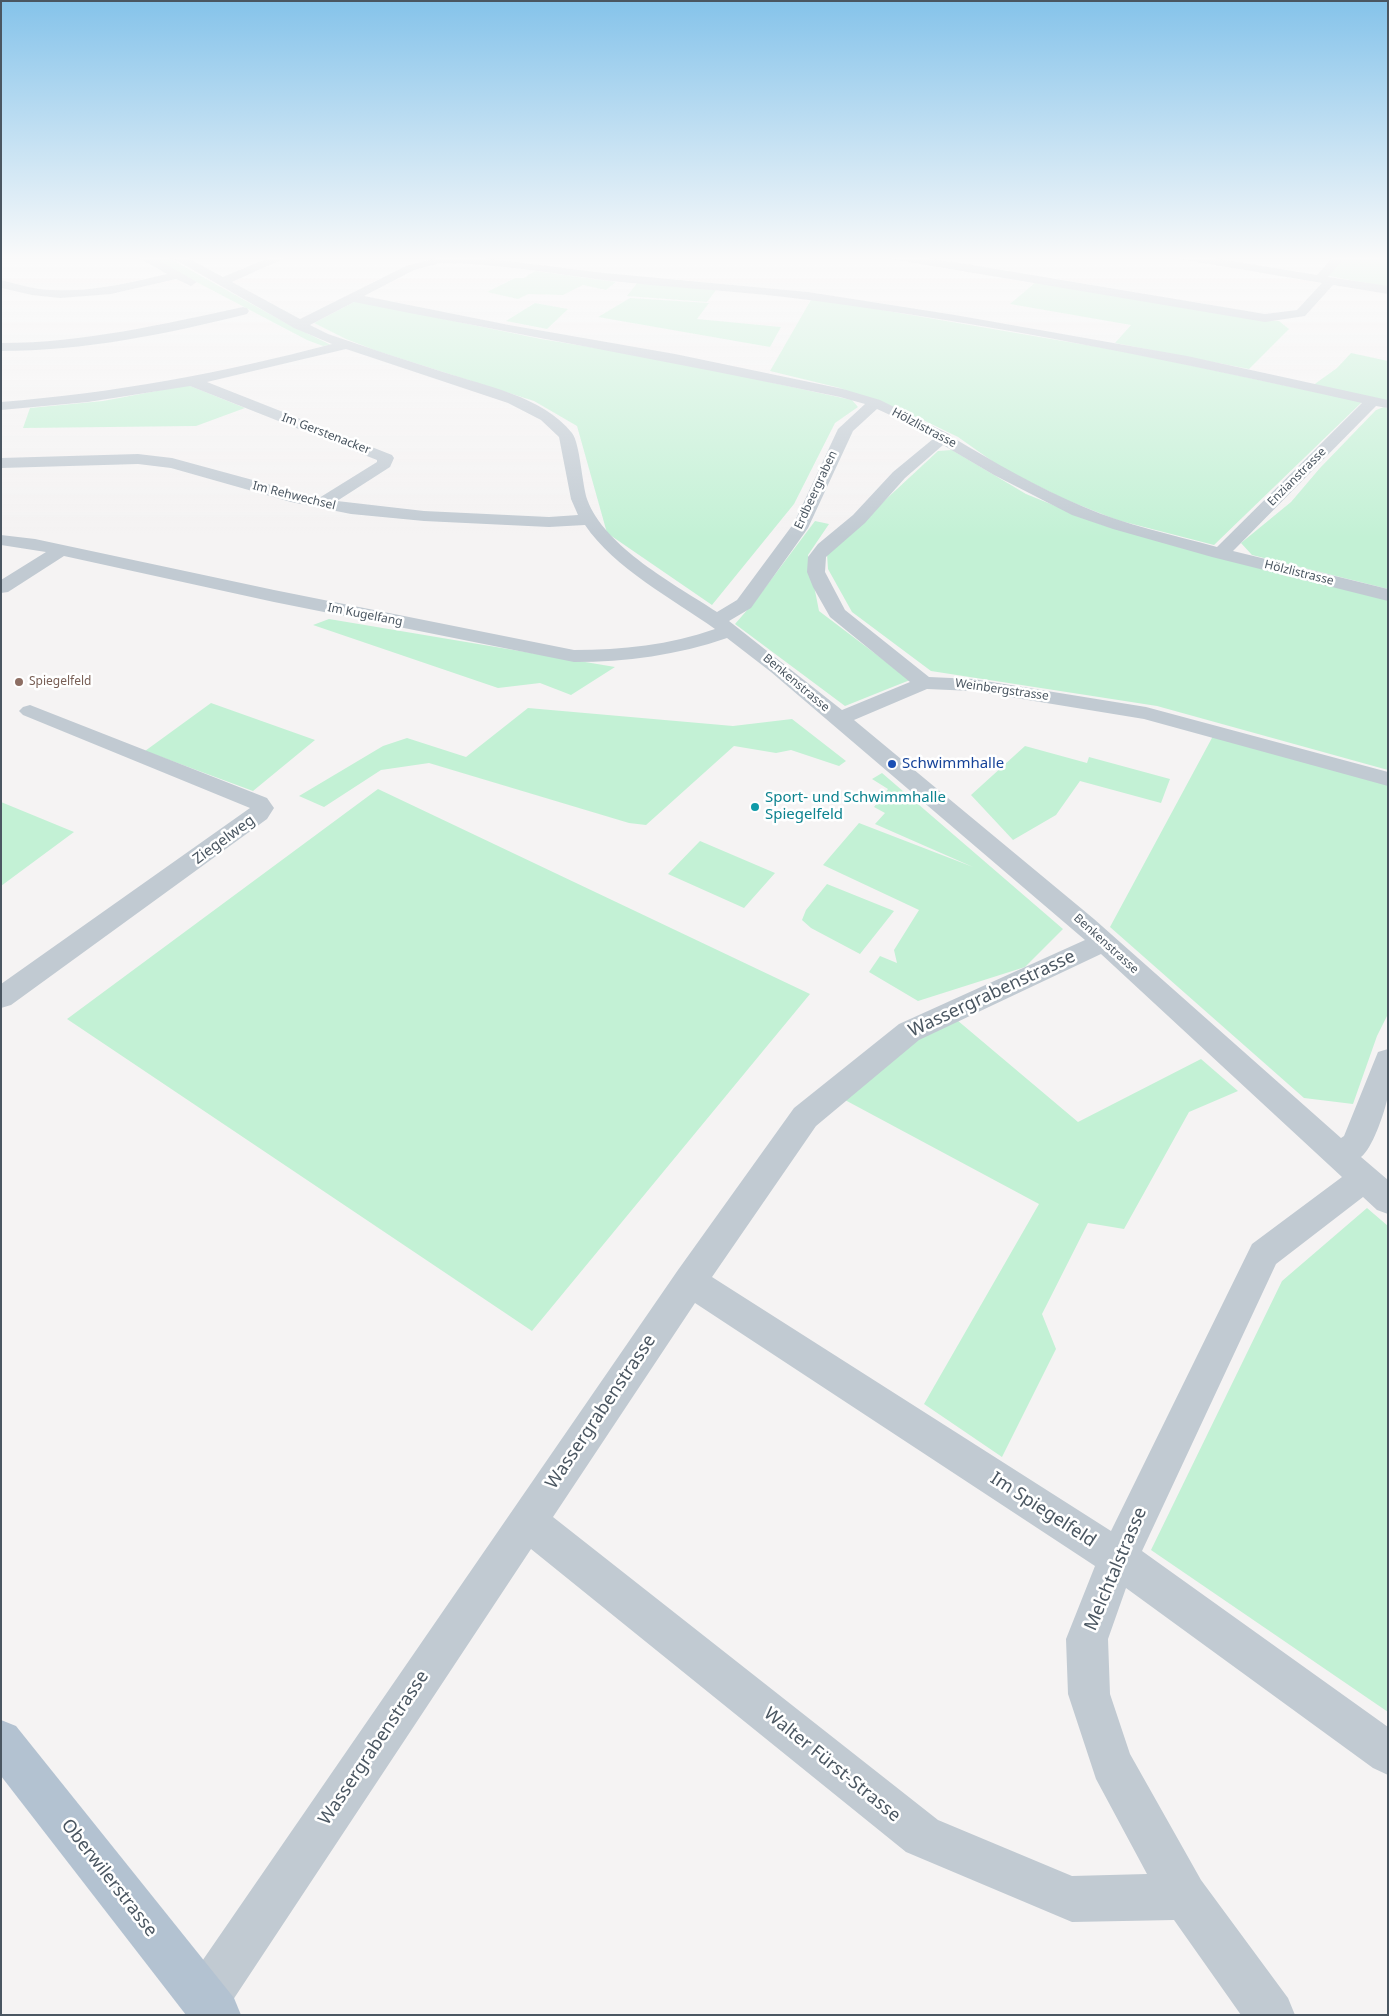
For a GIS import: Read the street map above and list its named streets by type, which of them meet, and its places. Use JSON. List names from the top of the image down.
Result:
{
  "streets": {
    "main road": ["Oberwilerstrasse"],
    "street": [
      "Hölzlistrasse",
      "Im Gerstenacker",
      "Enzianstrasse",
      "Erdbeergraben",
      "Im Rehwechsel",
      "Im Kugelfang",
      "Benkenstrasse",
      "Weinbergstrasse",
      "Ziegelweg",
      "Wassergrabenstrasse",
      "Im Spiegelfeld",
      "Melchtalstrasse",
      "Walter Fürst-Strasse"
    ]
  },
  "crossings": [
    ["Hölzlistrasse", "Enzianstrasse"],
    ["Hölzlistrasse", "Erdbeergraben"],
    ["Im Gerstenacker", "Im Rehwechsel"],
    ["Erdbeergraben", "Im Kugelfang"],
    ["Erdbeergraben", "Benkenstrasse"],
    ["Im Rehwechsel", "Benkenstrasse"],
    ["Im Kugelfang", "Benkenstrasse"],
    ["Benkenstrasse", "Wassergrabenstrasse"],
    ["Benkenstrasse", "Melchtalstrasse"],
    ["Wassergrabenstrasse", "Im Spiegelfeld"],
    ["Wassergrabenstrasse", "Walter Fürst-Strasse"],
    ["Wassergrabenstrasse", "Oberwilerstrasse"],
    ["Im Spiegelfeld", "Melchtalstrasse"],
    ["Melchtalstrasse", "Walter Fürst-Strasse"]
  ],
  "places": ["Spiegelfeld", "Schwimmhalle", "Sport- und Schwimmhalle Spiegelfeld"]
}
